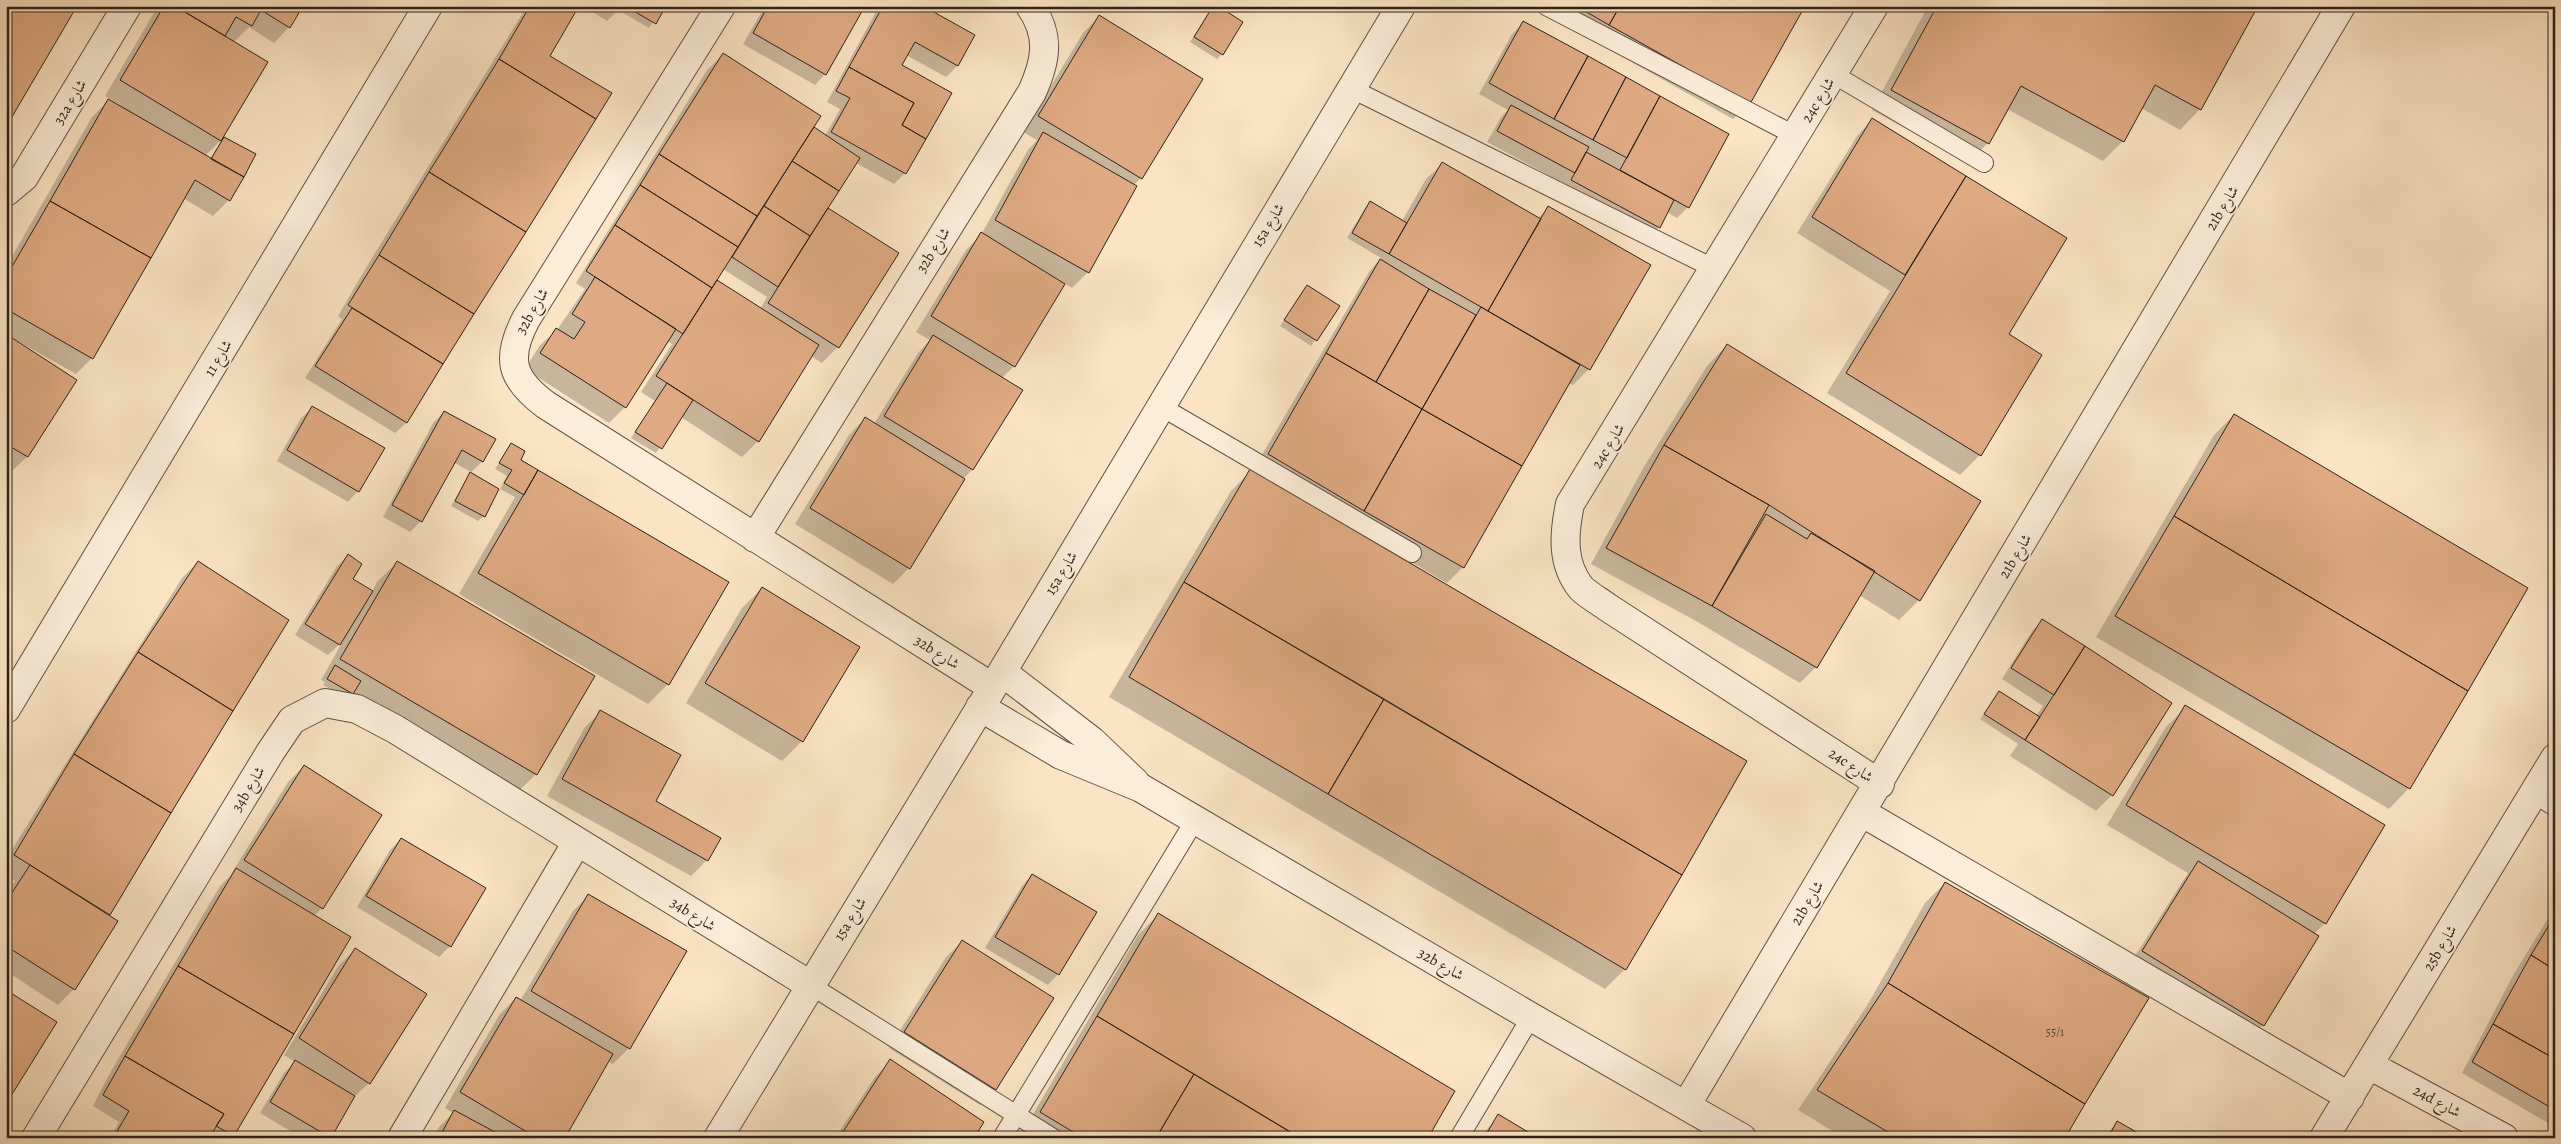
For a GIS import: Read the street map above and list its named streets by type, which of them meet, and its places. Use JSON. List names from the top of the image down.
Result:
{
  "streets": {
    "street": [
      "24c شارع",
      "32a شارع",
      "21b شارع",
      "15a شارع",
      "32b شارع",
      "شارع 11",
      "34b شارع",
      "25b شارع",
      "24d شارع"
    ]
  },
  "crossings": [
    ["24c شارع", "21b شارع"],
    ["21b شارع", "32b شارع"],
    ["15a شارع", "32b شارع"],
    ["15a شارع", "34b شارع"],
    ["25b شارع", "24d شارع"]
  ],
  "house_numbers": ["55/1"]
}
